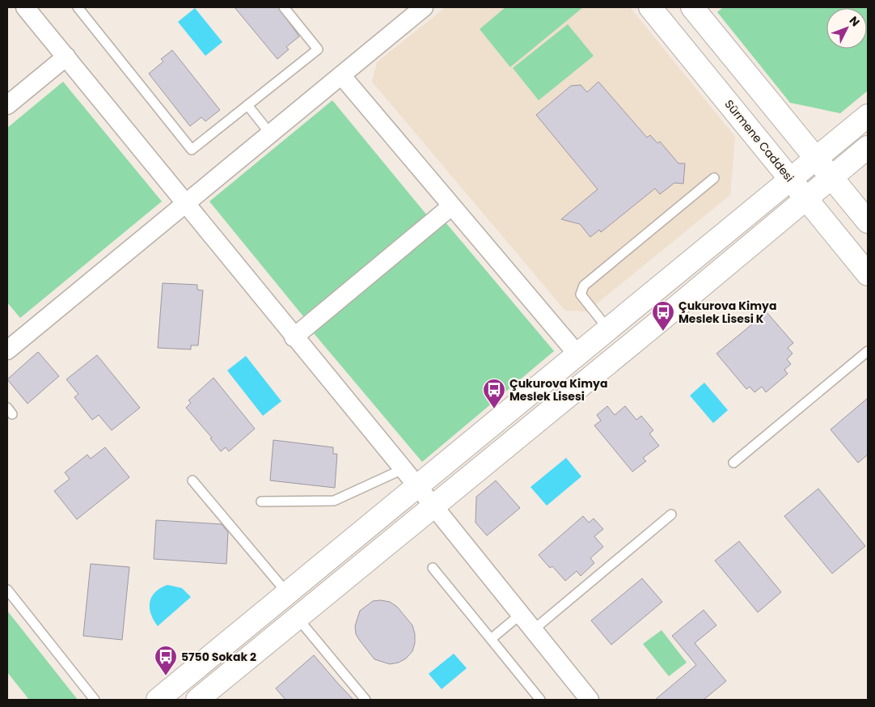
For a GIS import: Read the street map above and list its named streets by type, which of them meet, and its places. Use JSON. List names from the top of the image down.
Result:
{
  "streets": {
    "street": ["Sürmene Caddesi"]
  },
  "places": {
    "bus stop": ["Çukurova Kimya Meslek Lisesi K", "Çukurova Kimya Meslek Lisesi", "5750 Sokak 2"]
  },
  "north": "top right"
}
